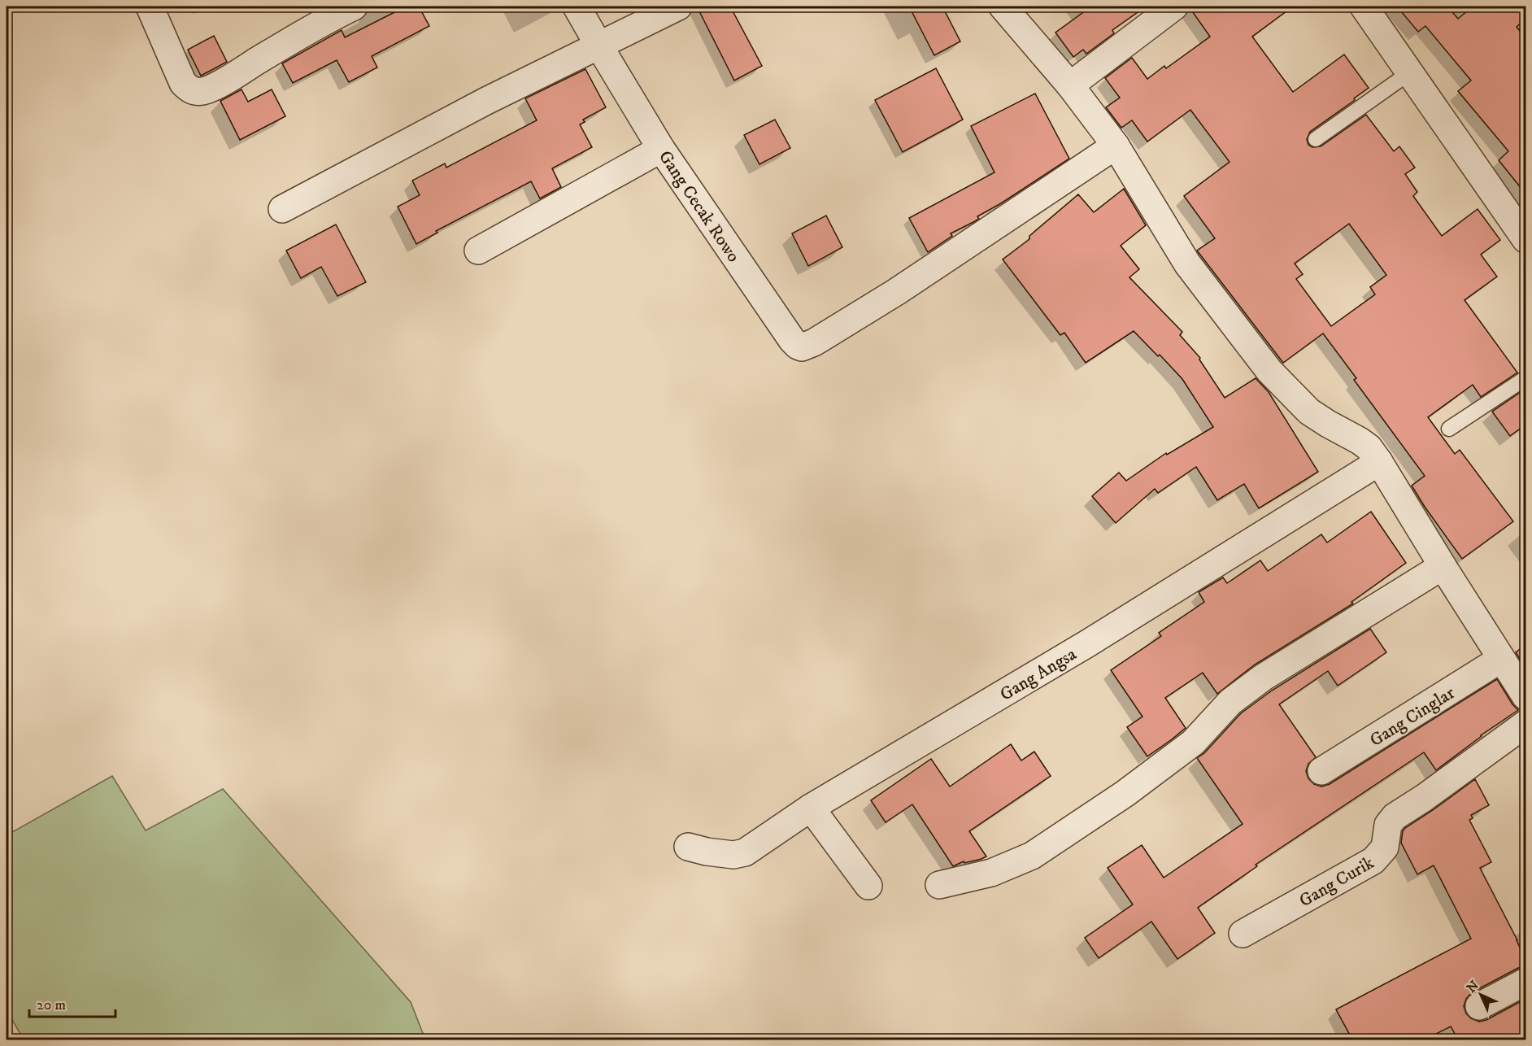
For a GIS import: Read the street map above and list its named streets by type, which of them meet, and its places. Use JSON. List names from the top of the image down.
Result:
{
  "streets": {
    "street": [
      "Gang Cecak Rowo",
      "Gang Angsa",
      "Gang Cinglar",
      "Gang Curik"
    ]
  },
  "scale_bar": "20 m",
  "north": "top left"
}
